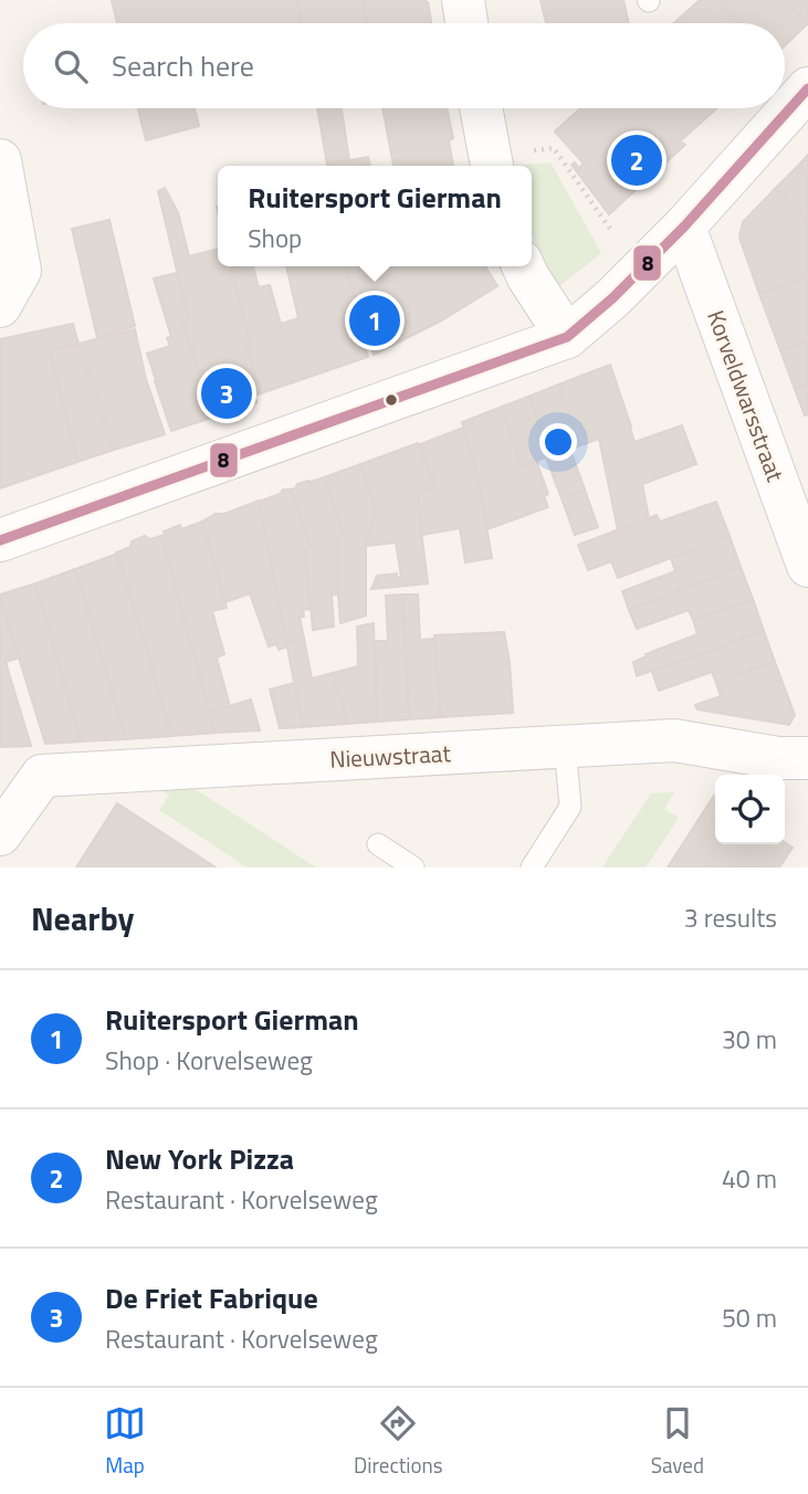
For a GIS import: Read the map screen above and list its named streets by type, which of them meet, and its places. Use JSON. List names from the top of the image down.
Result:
{
  "streets": {
    "street": ["Korveldwarsstraat", "Nieuwstraat"]
  },
  "lines": ["transit line 8"],
  "page": {
    "search": "Search here",
    "pins": ["2", "1", "3"],
    "popup": ["Ruitersport Gierman", "Shop"],
    "heading": ["Nearby", "3 results"],
    "list": [
      {
        "mark": "1",
        "name": "Ruitersport Gierman",
        "note": "Shop · Korvelseweg",
        "value": "30 m"
      },
      {
        "mark": "2",
        "name": "New York Pizza",
        "note": "Restaurant · Korvelseweg",
        "value": "40 m"
      },
      {
        "mark": "3",
        "name": "De Friet Fabrique",
        "note": "Restaurant · Korvelseweg",
        "value": "50 m"
      }
    ],
    "nav": ["Map", "Directions", "Saved"]
  }
}
